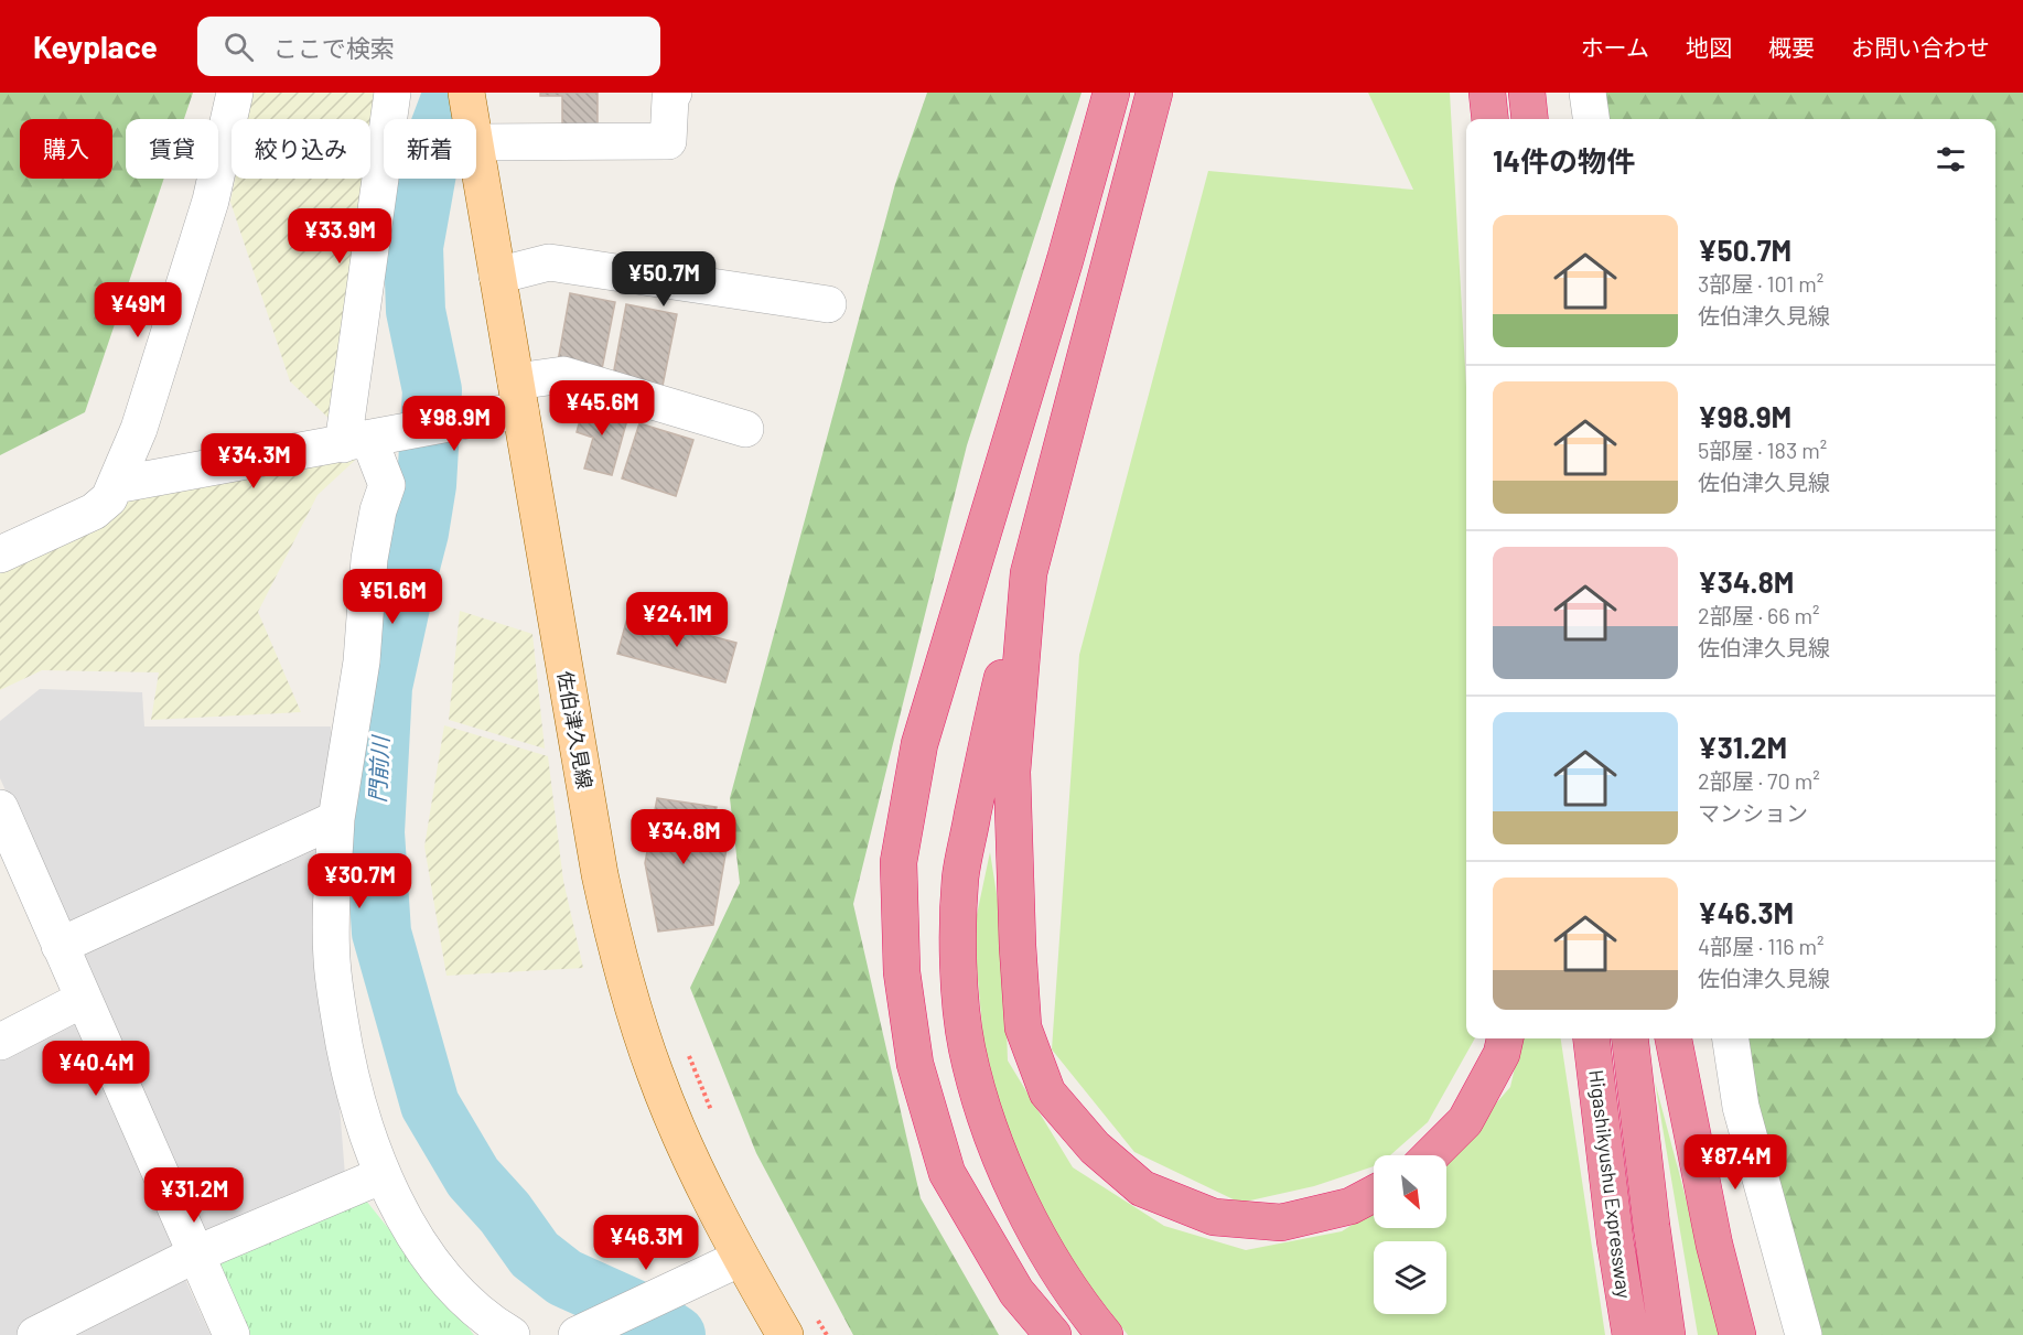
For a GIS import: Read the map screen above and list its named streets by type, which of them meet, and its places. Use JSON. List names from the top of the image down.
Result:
{
  "streets": {
    "highway": ["Higashikyushu Expressway"],
    "main road": ["佐伯津久見線"]
  },
  "water": ["門前川"],
  "north": "bottom right",
  "page": {
    "header": "Keyplace",
    "search": "ここで検索",
    "nav": [
      "ホーム",
      "地図",
      "概要",
      "お問い合わせ"
    ],
    "chip": [
      "購入",
      "賃貸",
      "絞り込み",
      "新着"
    ],
    "heading": "14件の物件",
    "list": [
      {
        "name": "¥50.7M",
        "note": "3部屋 · 101 m² · 佐伯津久見線"
      },
      {
        "name": "¥98.9M",
        "note": "5部屋 · 183 m² · 佐伯津久見線"
      },
      {
        "name": "¥34.8M",
        "note": "2部屋 · 66 m² · 佐伯津久見線"
      },
      {
        "name": "¥31.2M",
        "note": "2部屋 · 70 m² · マンション"
      },
      {
        "name": "¥46.3M",
        "note": "4部屋 · 116 m² · 佐伯津久見線"
      }
    ],
    "price": [
      "¥33.9M",
      "¥50.7M",
      "¥49M",
      "¥45.6M",
      "¥98.9M",
      "¥34.3M",
      "¥51.6M",
      "¥24.1M",
      "¥34.8M",
      "¥30.7M",
      "¥40.4M",
      "¥87.4M",
      "¥31.2M",
      "¥46.3M"
    ]
  }
}
